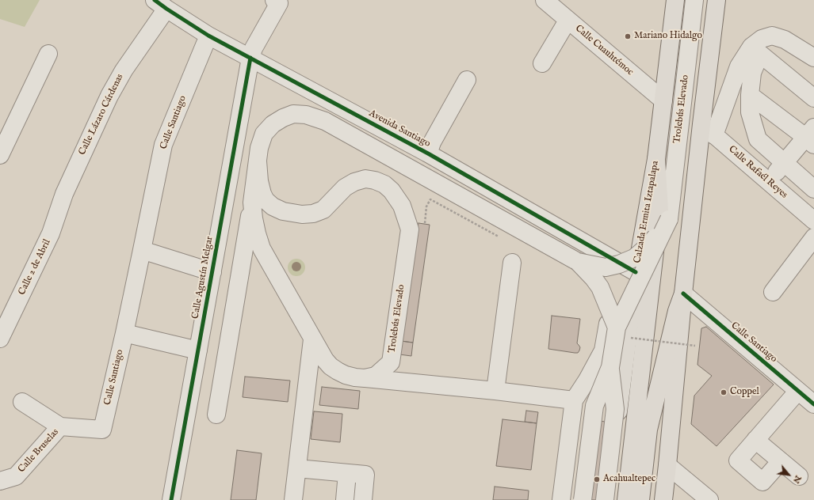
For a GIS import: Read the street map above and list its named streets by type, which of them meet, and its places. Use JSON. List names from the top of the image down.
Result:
{
  "streets": {
    "main road": ["Calzada Ermita Iztapalapa"],
    "street": [
      "Calle Cuauhtémoc",
      "Trolebús Elevado",
      "Calle Lázaro Cárdenas",
      "Calle Santiago",
      "Avenida Santiago",
      "Calle Rafaél Reyes",
      "Calle 2 de Abril",
      "Calle Agustín Melgar",
      "Calle Bruselas"
    ]
  },
  "crossings": [
    ["Calle Cuauhtémoc", "Calzada Ermita Iztapalapa"],
    ["Trolebús Elevado", "Calzada Ermita Iztapalapa"],
    ["Calle Lázaro Cárdenas", "Avenida Santiago"],
    ["Calle Lázaro Cárdenas", "Calle 2 de Abril"],
    ["Calle Santiago", "Avenida Santiago"],
    ["Calle Santiago", "Calle Bruselas"],
    ["Avenida Santiago", "Calzada Ermita Iztapalapa"],
    ["Avenida Santiago", "Calle Agustín Melgar"]
  ],
  "places": ["Mariano Hidalgo", "Coppel", "Acahualtepec"],
  "north": "bottom right"
}
